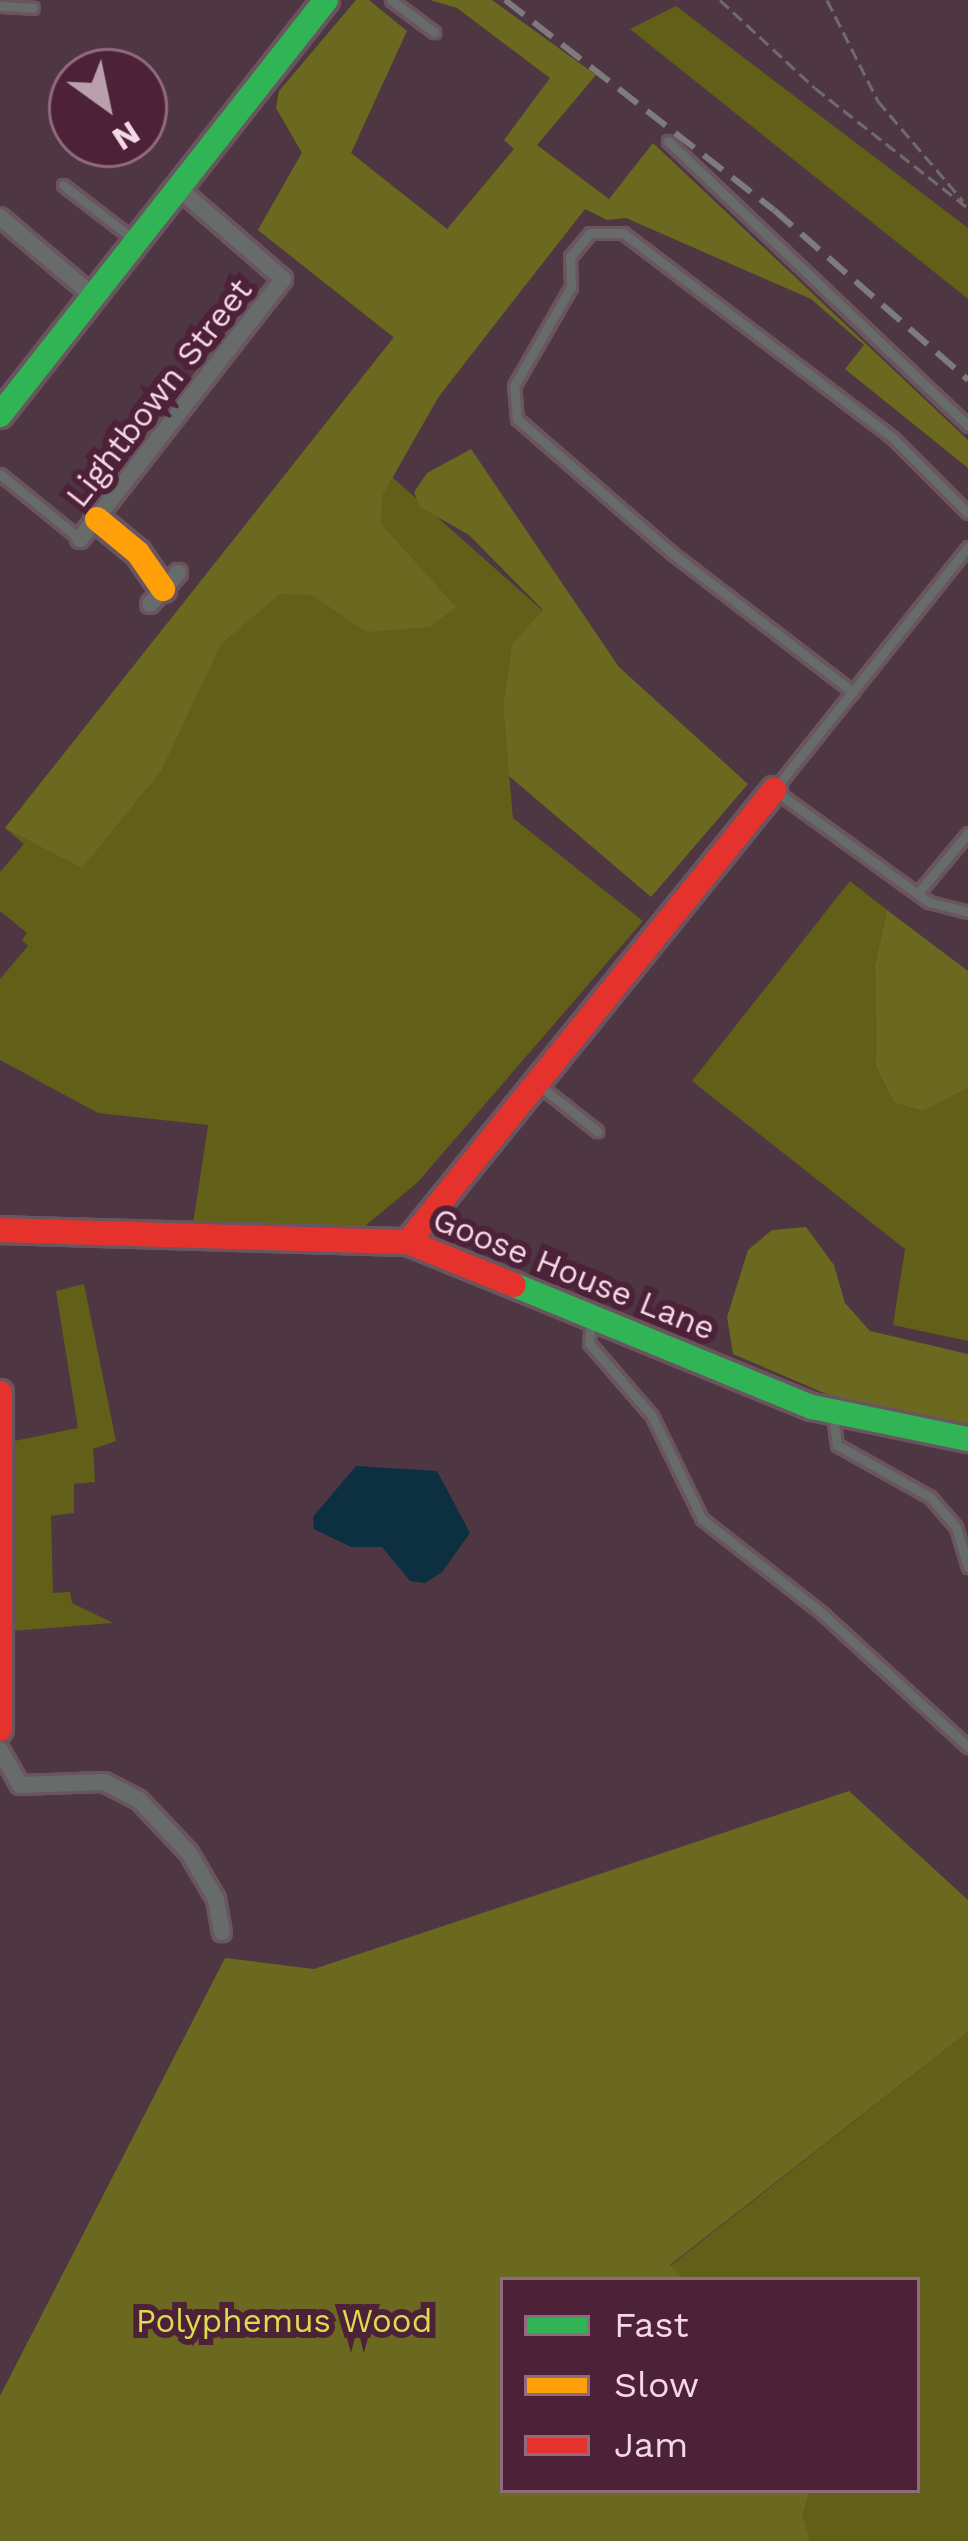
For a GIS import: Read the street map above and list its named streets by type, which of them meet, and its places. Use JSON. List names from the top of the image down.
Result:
{
  "streets": {
    "street": ["Lightbown Street", "Goose House Lane"]
  },
  "parks": ["Polyphemus Wood"],
  "legend": ["Fast", "Slow", "Jam"],
  "north": "bottom right"
}
